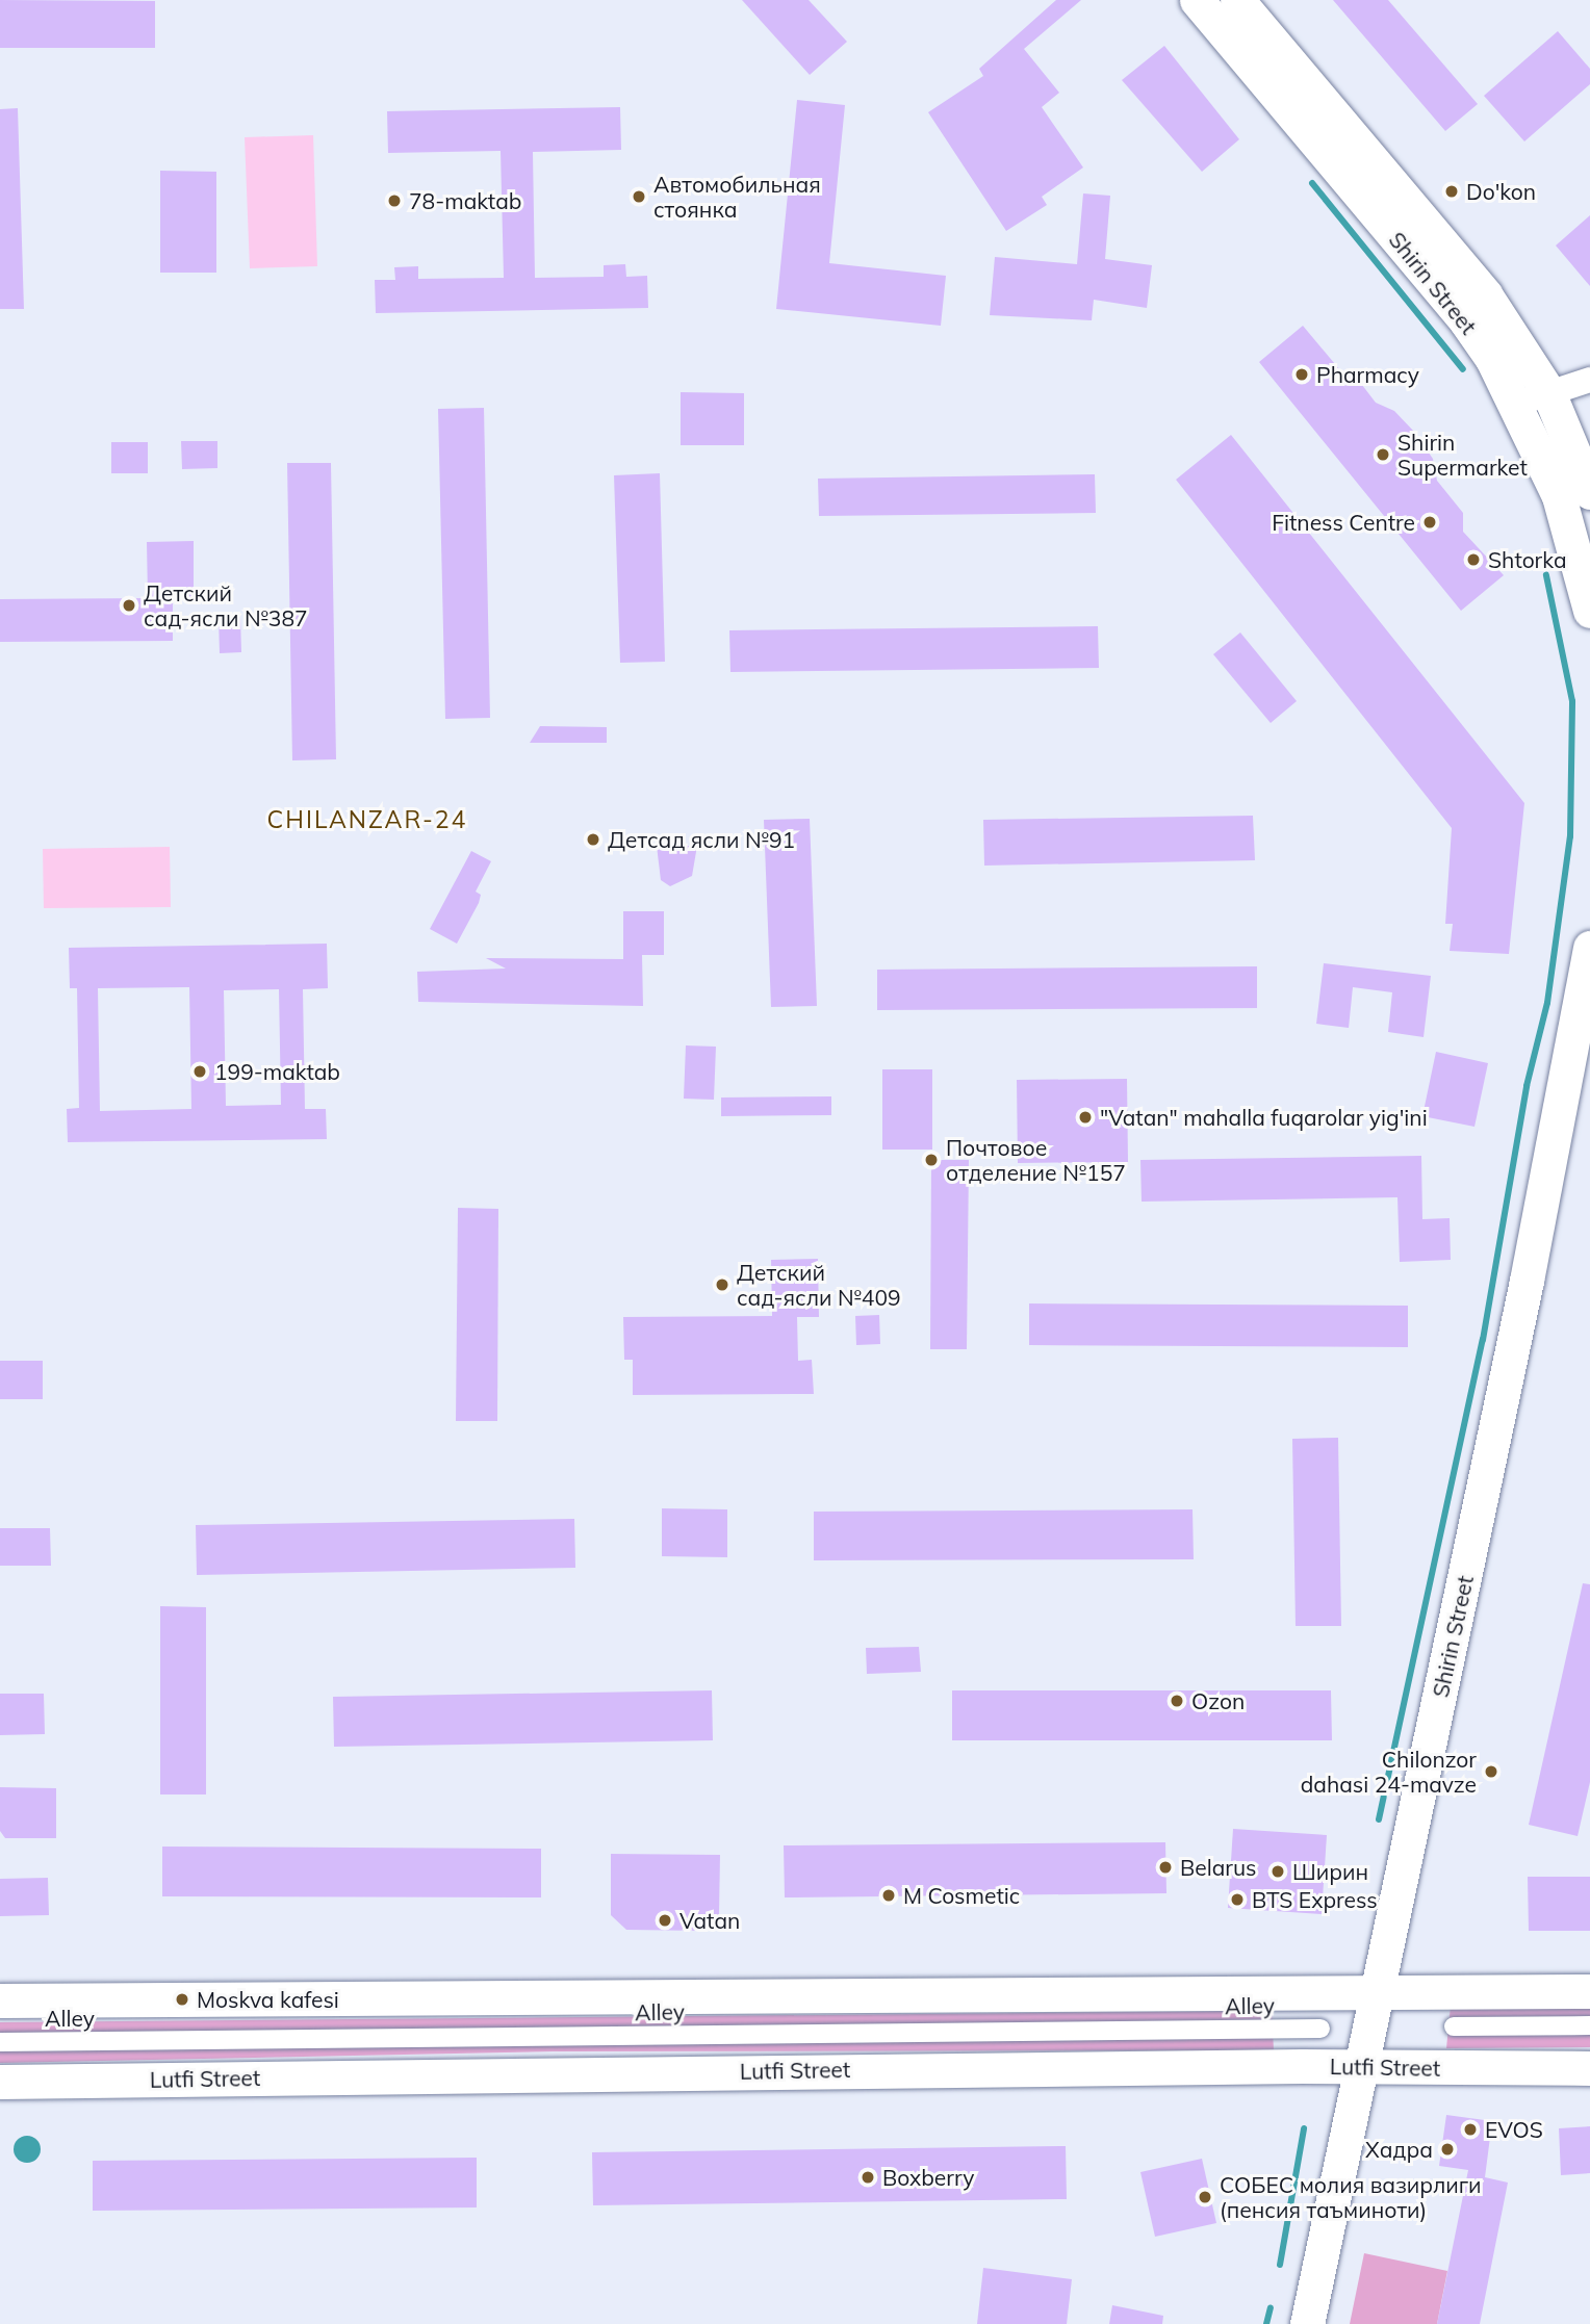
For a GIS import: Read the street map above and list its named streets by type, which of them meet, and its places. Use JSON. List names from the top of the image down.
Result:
{
  "streets": {
    "main road": ["Shirin Street", "Lutfi Street"],
    "street": ["Alley"]
  },
  "crossings": [
    ["Shirin Street", "Lutfi Street"]
  ],
  "districts": ["CHILANZAR-24"],
  "places": [
    "Do'kon",
    "Автомобильная стоянка",
    "78-maktab",
    "Pharmacy",
    "Shirin Supermarket",
    "Fitness Centre",
    "Shtorka",
    "Детский сад-ясли №387",
    "Детсад ясли №91",
    "199-maktab",
    "\"Vatan\" mahalla fuqarolar yig'ini",
    "Почтовое отделение №157",
    "Детский сад-ясли №409",
    "Ozon",
    "Chilonzor dahasi 24-mavze",
    "Belarus",
    "Ширин",
    "M Cosmetic",
    "BTS Express",
    "Vatan",
    "Moskva kafesi",
    "EVOS",
    "Хадра",
    "Boxberry",
    "СОБЕС молия вазирлиги (пенсия таъминоти)"
  ]
}
